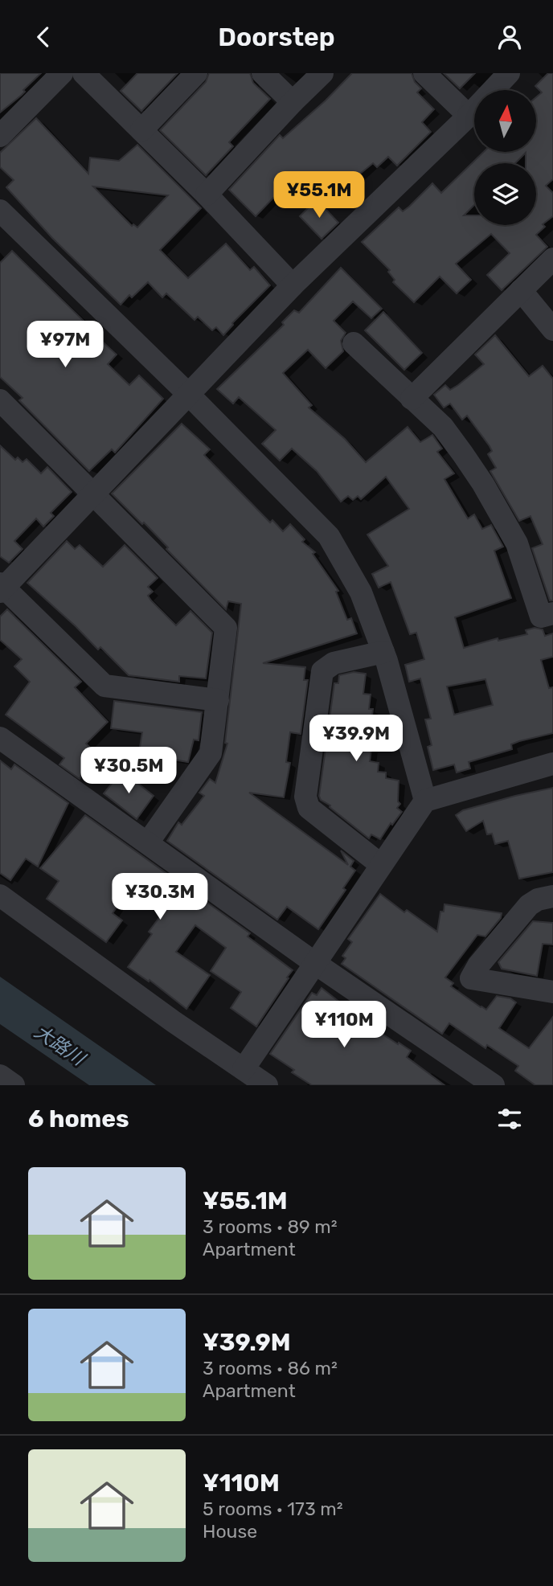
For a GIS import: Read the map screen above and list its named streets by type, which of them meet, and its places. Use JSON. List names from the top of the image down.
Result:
{
  "water": ["大路川"],
  "north": "top",
  "page": {
    "header": "Doorstep",
    "price": [
      "¥55.1M",
      "¥97M",
      "¥39.9M",
      "¥30.5M",
      "¥30.3M",
      "¥110M"
    ],
    "heading": "6 homes",
    "list": [
      {
        "name": "¥55.1M",
        "note": "3 rooms · 89 m² · Apartment"
      },
      {
        "name": "¥39.9M",
        "note": "3 rooms · 86 m² · Apartment"
      },
      {
        "name": "¥110M",
        "note": "5 rooms · 173 m² · House"
      }
    ]
  }
}
